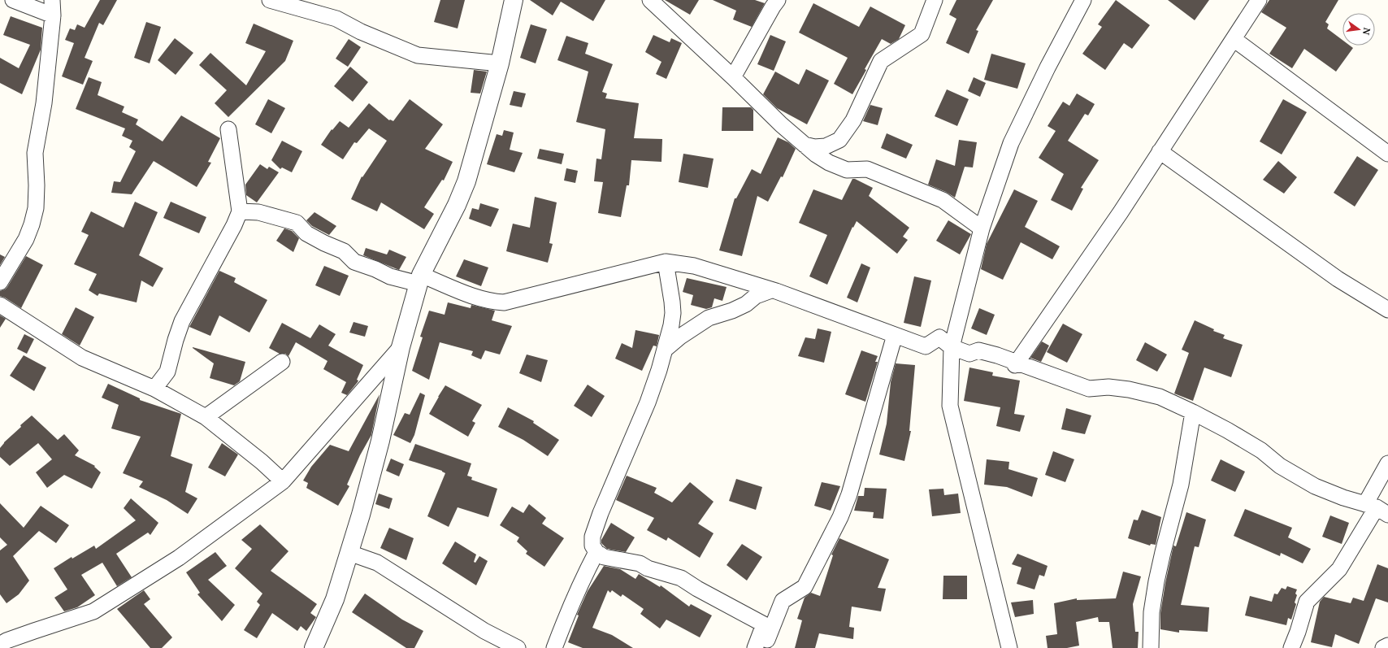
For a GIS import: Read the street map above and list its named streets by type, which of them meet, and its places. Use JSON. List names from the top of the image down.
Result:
{
  "north": "right"
}
